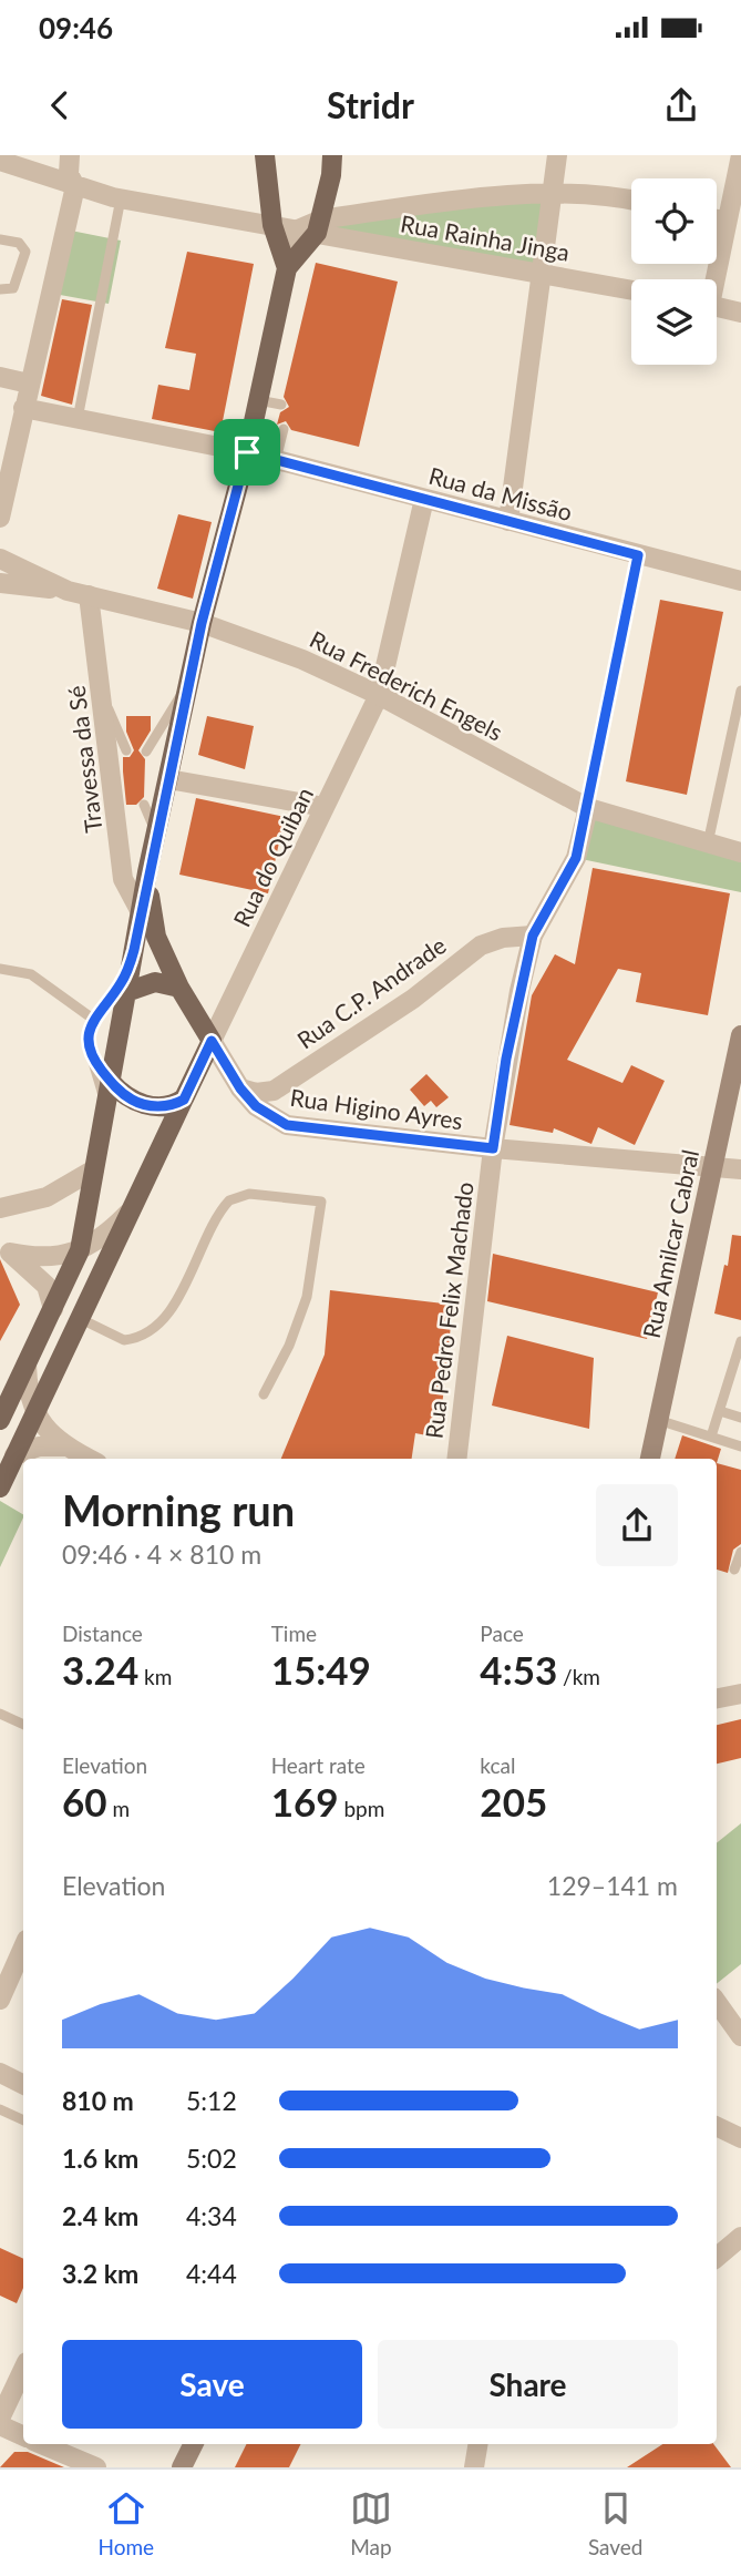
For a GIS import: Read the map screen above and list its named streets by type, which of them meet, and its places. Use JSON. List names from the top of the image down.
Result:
{
  "streets": {
    "main road": ["Rua Amilcar Cabral"],
    "street": [
      "Rua Rainha Jinga",
      "Rua da Missão",
      "Rua Frederich Engels",
      "Travessa da Sé",
      "Rua do Quiban",
      "Rua C.P. Andrade",
      "Rua Higino Ayres",
      "Rua Pedro Felix Machado"
    ]
  },
  "crossings": [
    ["Rua da Missão", "Rua do Quiban"],
    ["Rua Frederich Engels", "Travessa da Sé"],
    ["Rua Frederich Engels", "Rua do Quiban"],
    ["Rua Frederich Engels", "Rua Pedro Felix Machado"],
    ["Rua do Quiban", "Rua Higino Ayres"],
    ["Rua C.P. Andrade", "Rua Higino Ayres"],
    ["Rua C.P. Andrade", "Rua Pedro Felix Machado"],
    ["Rua Higino Ayres", "Rua Amilcar Cabral"],
    ["Rua Higino Ayres", "Rua Pedro Felix Machado"]
  ],
  "page": {
    "status": "09:46",
    "header": "Stridr",
    "heading": ["Morning run", "09:46 · 4 × 810 m"],
    "stats": [
      ["Distance", "3.24 km"],
      ["Time", "15:49"],
      ["Pace", "4:53 /km"],
      ["Elevation", "60 m"],
      ["Heart rate", "169 bpm"],
      ["kcal", "205"]
    ],
    "chart": ["Elevation", "129–141 m"],
    "list": [
      {
        "name": "810 m",
        "note": "5:12"
      },
      {
        "name": "1.6 km",
        "note": "5:02"
      },
      {
        "name": "2.4 km",
        "note": "4:34"
      },
      {
        "name": "3.2 km",
        "note": "4:44"
      }
    ],
    "buttons": ["Save", "Share"],
    "tabs": ["Home", "Map", "Saved"]
  }
}
